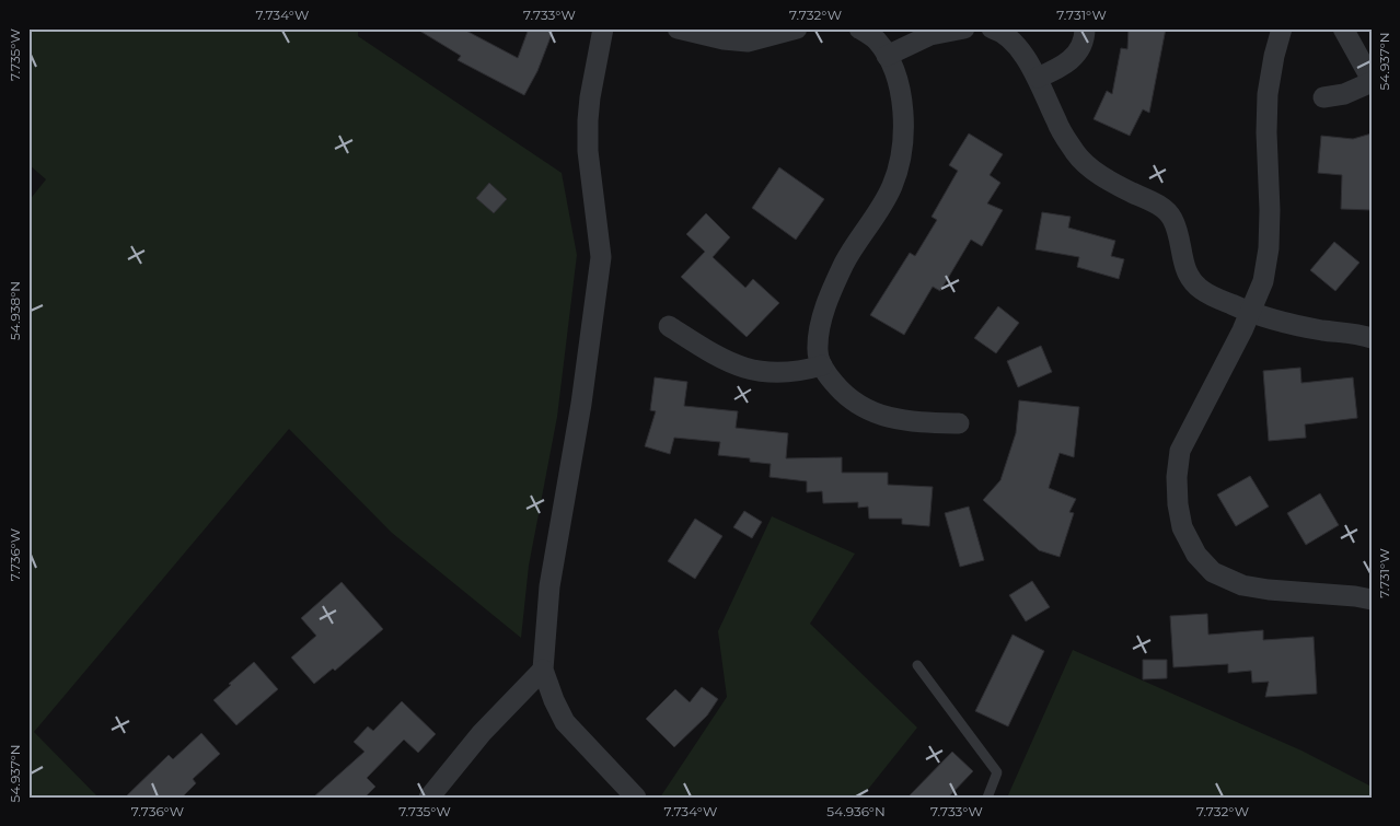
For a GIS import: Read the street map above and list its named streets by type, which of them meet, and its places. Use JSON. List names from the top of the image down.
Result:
{
  "coordinates": [
    "7.734°W",
    "7.733°W",
    "7.732°W",
    "7.731°W",
    "7.735°W",
    "54.937°N",
    "54.938°N",
    "7.736°W",
    "54.936°N"
  ]
}
